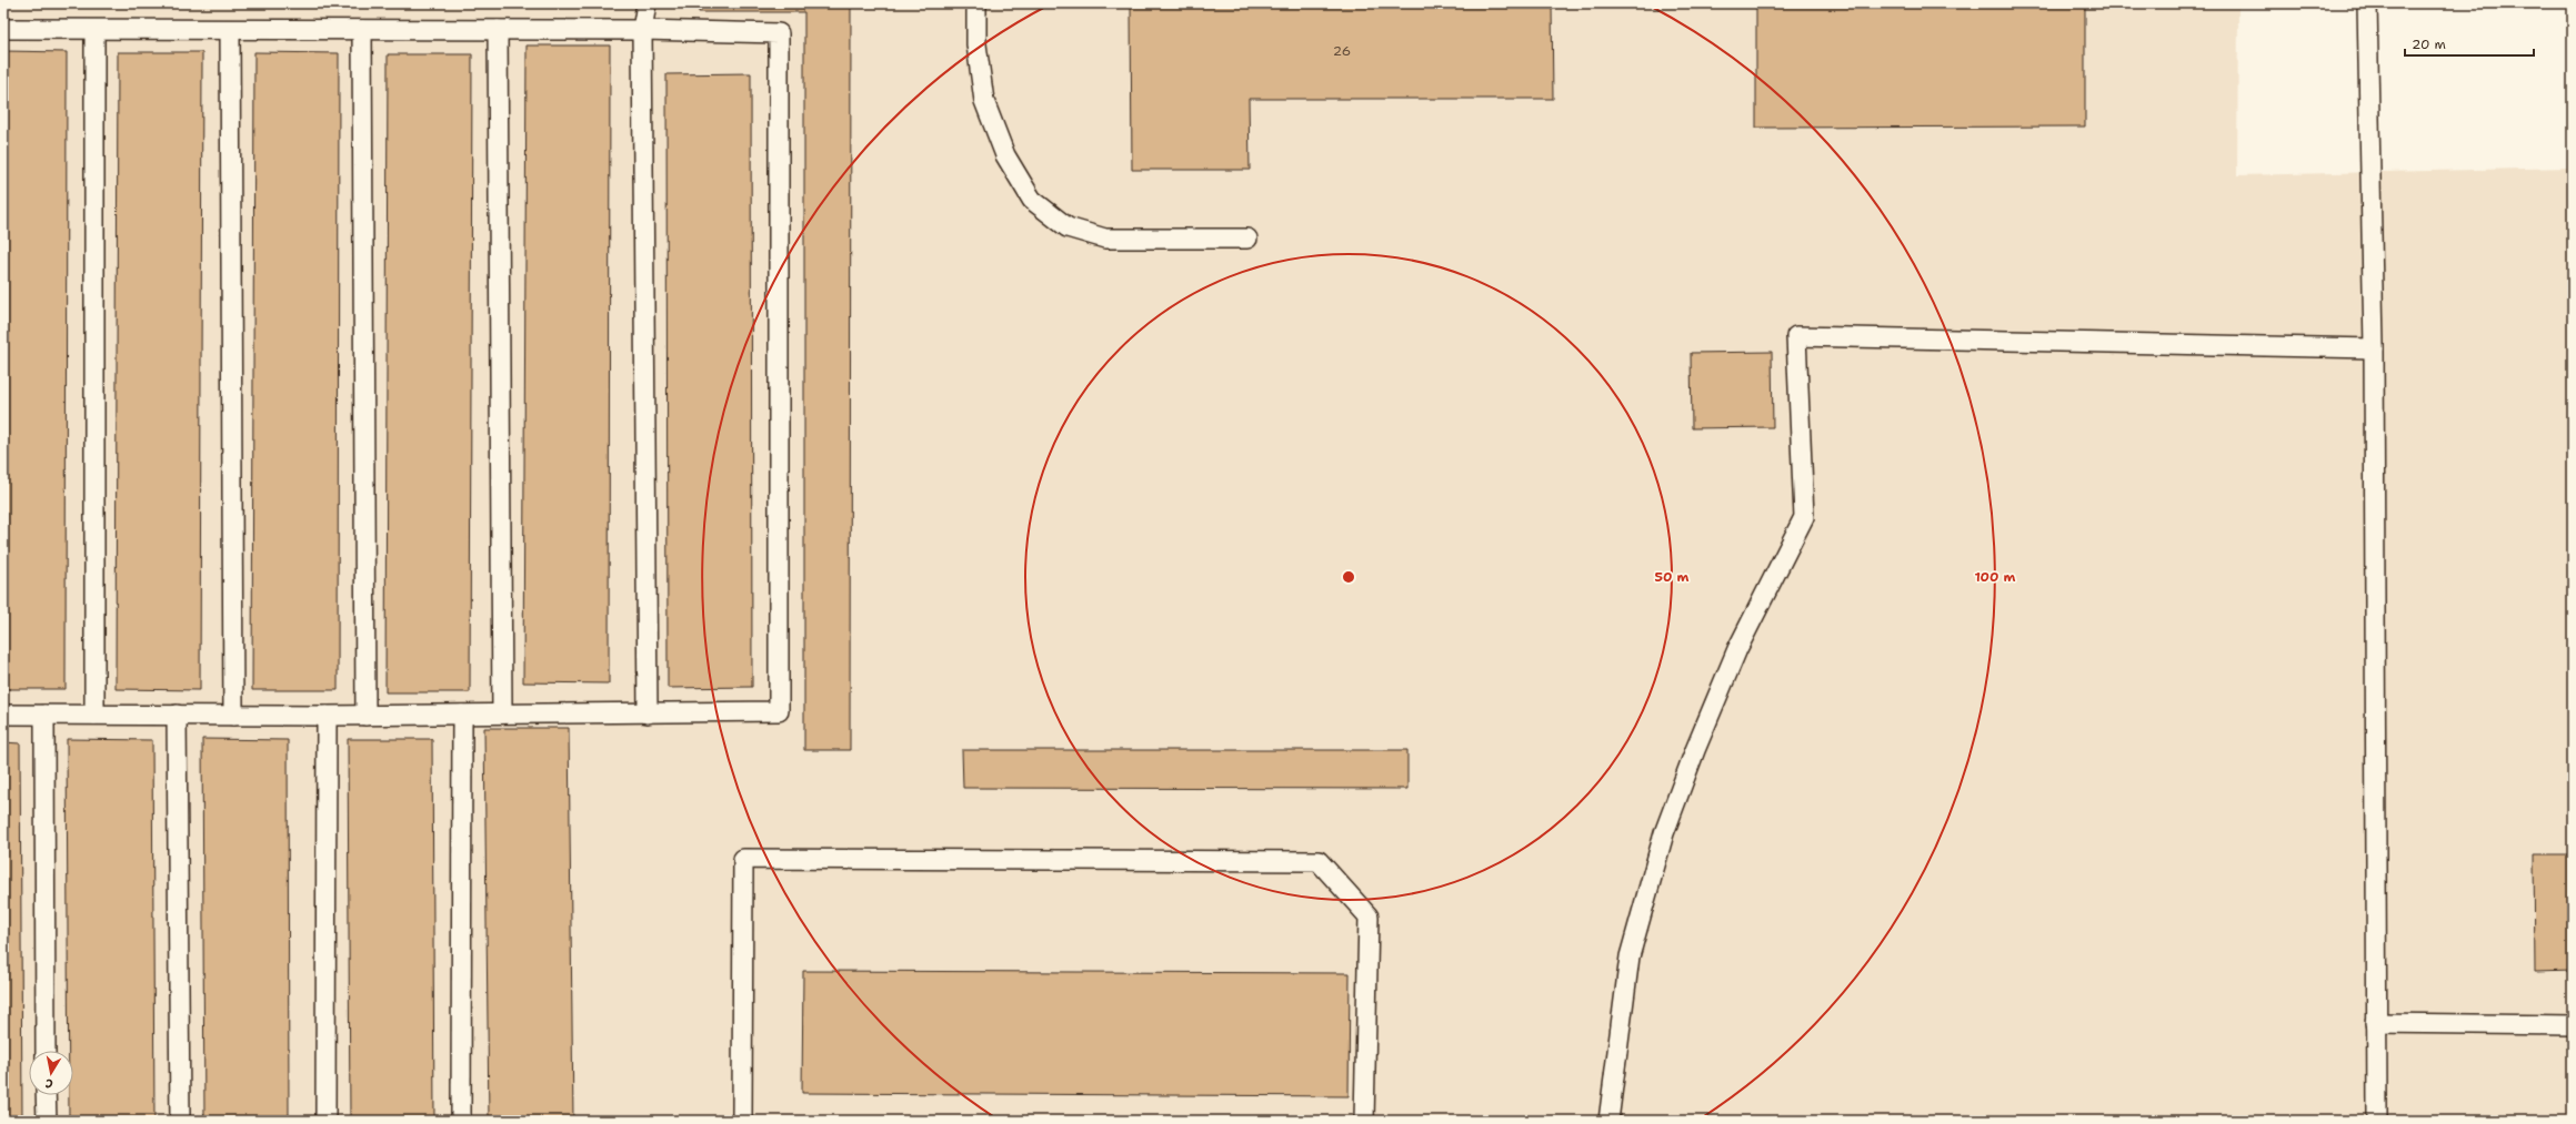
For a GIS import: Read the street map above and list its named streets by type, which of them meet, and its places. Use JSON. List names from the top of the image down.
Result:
{
  "house_numbers": ["26"],
  "scale_bar": "20 m",
  "north": "bottom",
  "rings": ["50 m", "100 m"]
}
